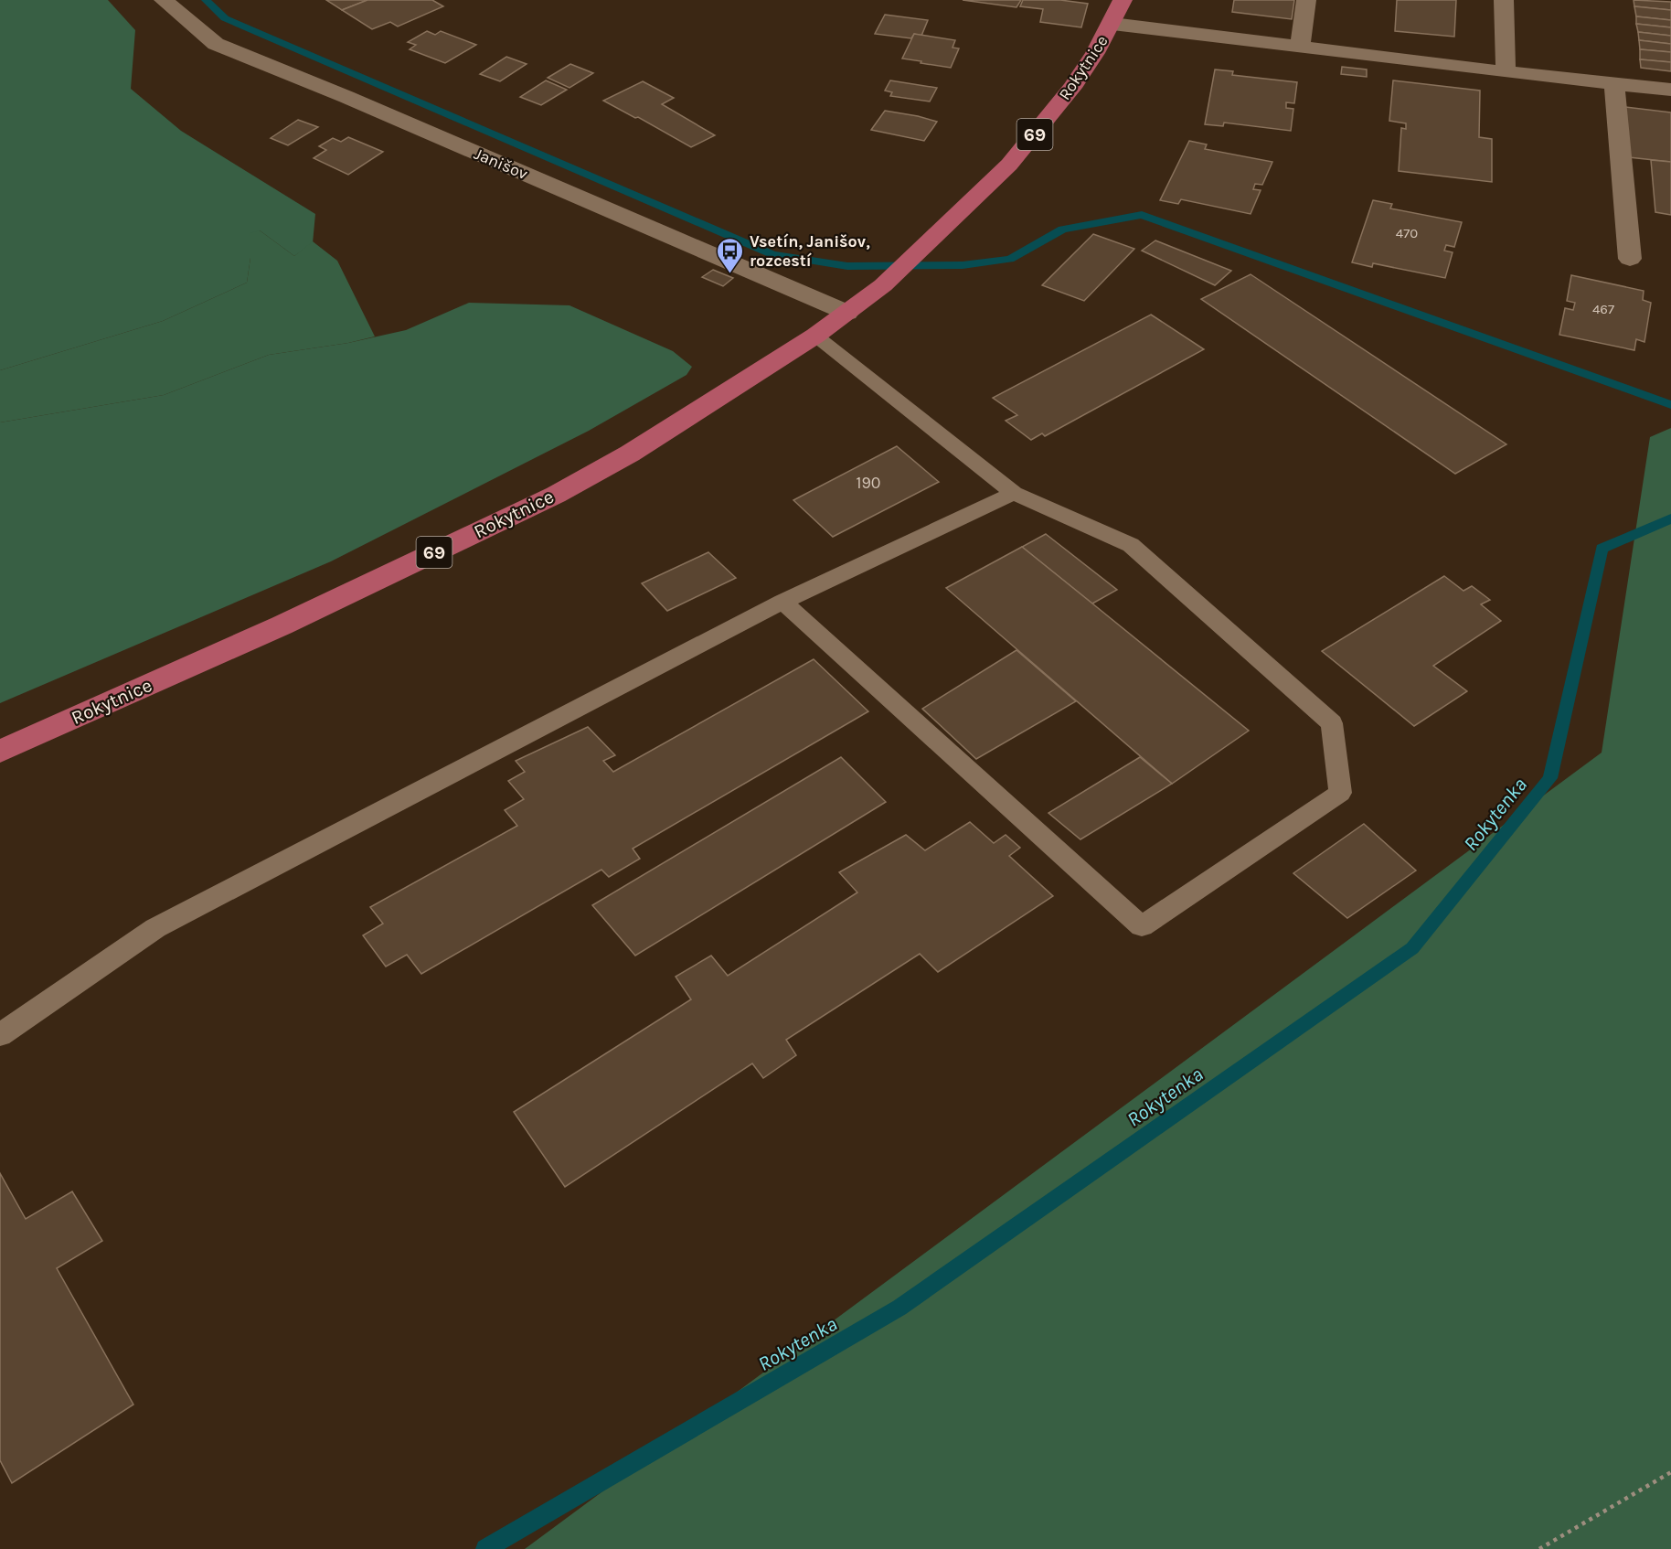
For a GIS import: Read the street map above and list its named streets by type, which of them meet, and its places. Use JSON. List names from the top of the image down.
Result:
{
  "streets": {
    "main road": ["Rokytnice", "69"],
    "street": ["Janišov"]
  },
  "crossings": [
    ["Rokytnice", "Janišov"]
  ],
  "water": ["Rokytenka"],
  "places": {
    "bus stop": ["Vsetín, Janišov, rozcestí"]
  },
  "house_numbers": ["470", "467", "190"]
}
